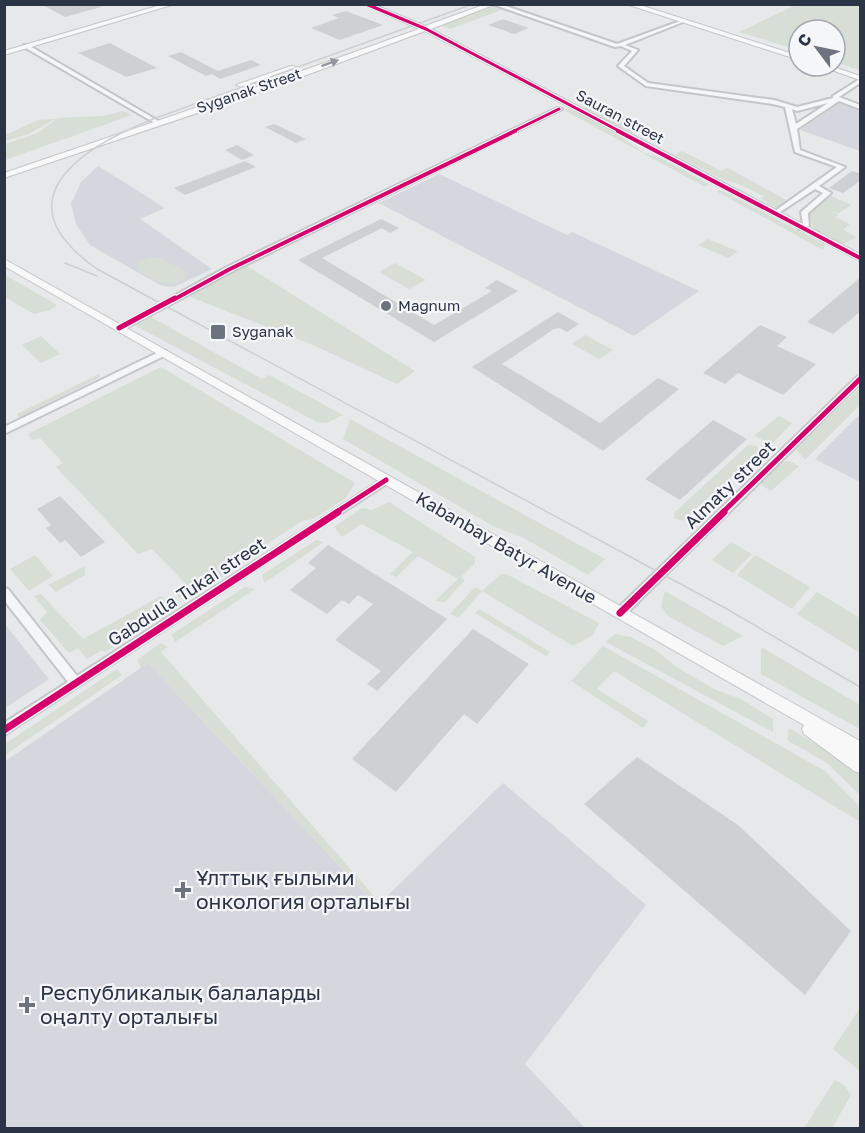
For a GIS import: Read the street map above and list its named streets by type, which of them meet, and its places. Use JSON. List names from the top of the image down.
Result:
{
  "streets": {
    "main road": ["Syganak Street", "Sauran street", "Kabanbay Batyr Avenue"],
    "street": ["Almaty street", "Gabdulla Tukai street"]
  },
  "crossings": [
    ["Syganak Street", "Sauran street"],
    ["Almaty street", "Kabanbay Batyr Avenue"],
    ["Kabanbay Batyr Avenue", "Gabdulla Tukai street"]
  ],
  "places": {
    "other": ["Magnum"],
    "transit": ["Syganak"],
    "health": ["Ұлттық ғылыми онкология орталығы", "Республикалық балаларды оңалту орталығы"]
  },
  "north": "top left"
}
